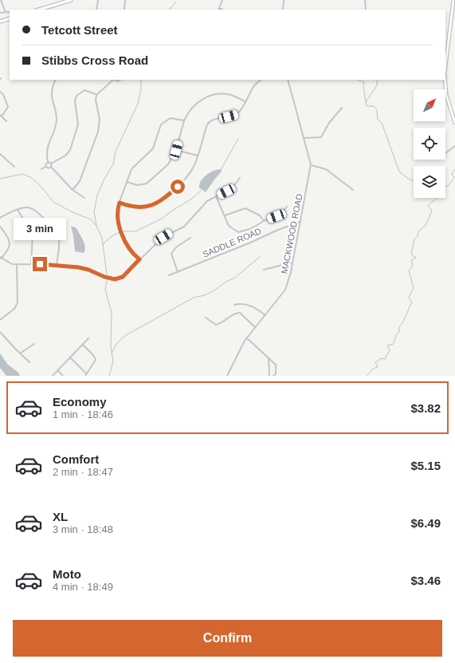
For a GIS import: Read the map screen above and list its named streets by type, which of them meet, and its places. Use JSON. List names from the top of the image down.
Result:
{
  "streets": {
    "street": ["MACKWOOD ROAD", "SADDLE ROAD"]
  },
  "crossings": [
    ["MACKWOOD ROAD", "SADDLE ROAD"]
  ],
  "north": "top right",
  "page": {
    "banner": ["Tetcott Street", "Stibbs Cross Road"],
    "bubble": "3 min",
    "list": [
      {
        "name": "Economy",
        "note": "1 min · 18:46",
        "value": "$3.82"
      },
      {
        "name": "Comfort",
        "note": "2 min · 18:47",
        "value": "$5.15"
      },
      {
        "name": "XL",
        "note": "3 min · 18:48",
        "value": "$6.49"
      },
      {
        "name": "Moto",
        "note": "4 min · 18:49",
        "value": "$3.46"
      }
    ],
    "buttons": "Confirm"
  }
}
